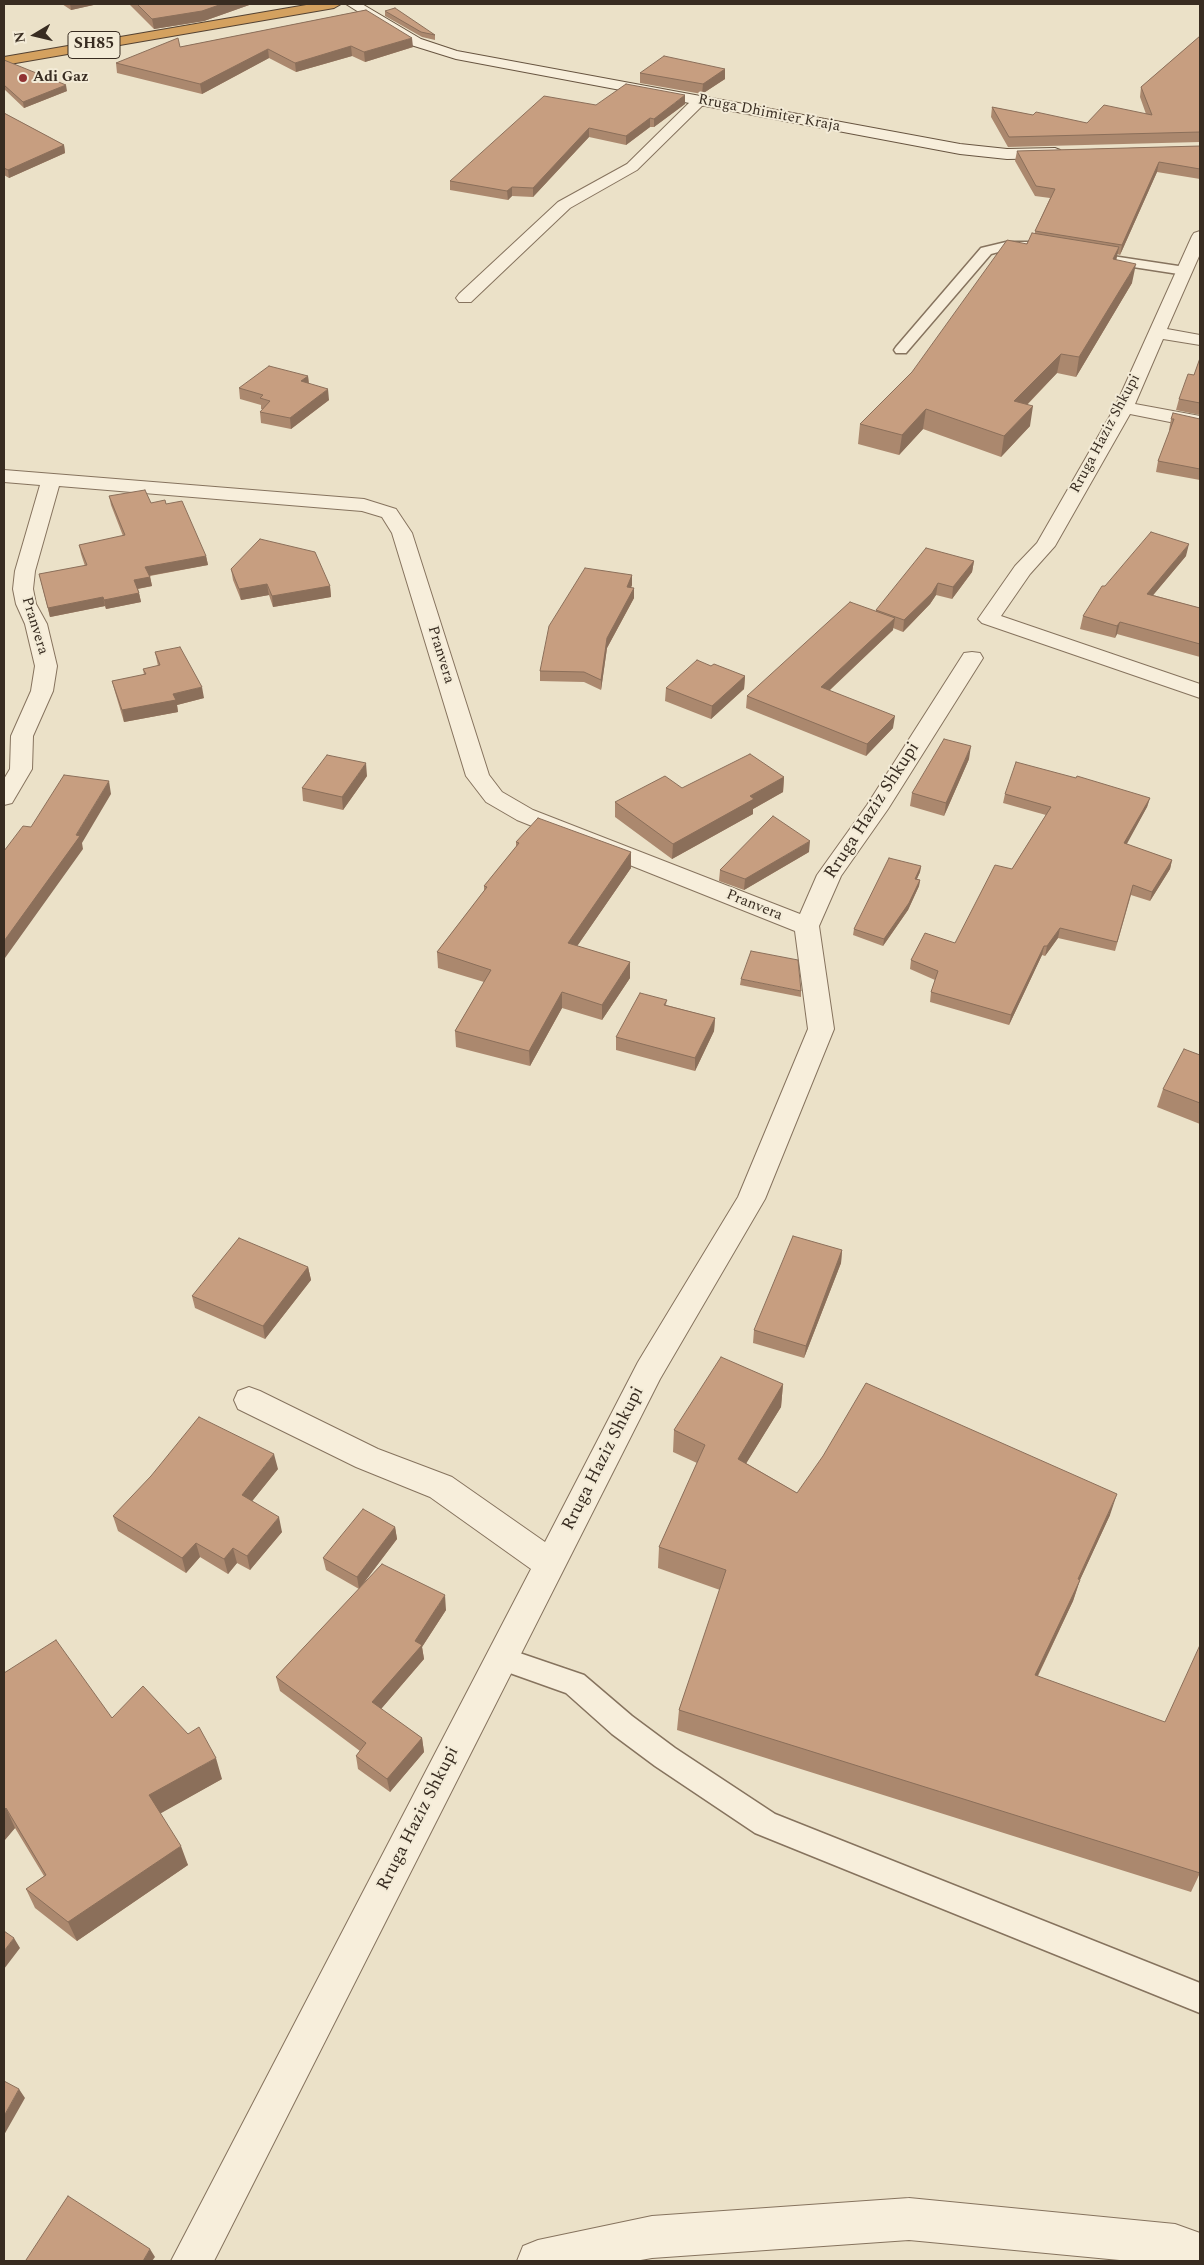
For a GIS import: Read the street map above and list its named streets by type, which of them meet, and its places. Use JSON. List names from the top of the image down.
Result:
{
  "streets": {
    "highway": ["SH85"],
    "street": ["Rruga Dhimiter Kraja", "Rruga Haziz Shkupi", "Pranvera"]
  },
  "crossings": [
    ["Rruga Haziz Shkupi", "Pranvera"]
  ],
  "places": ["Adi Gaz"],
  "north": "left"
}
